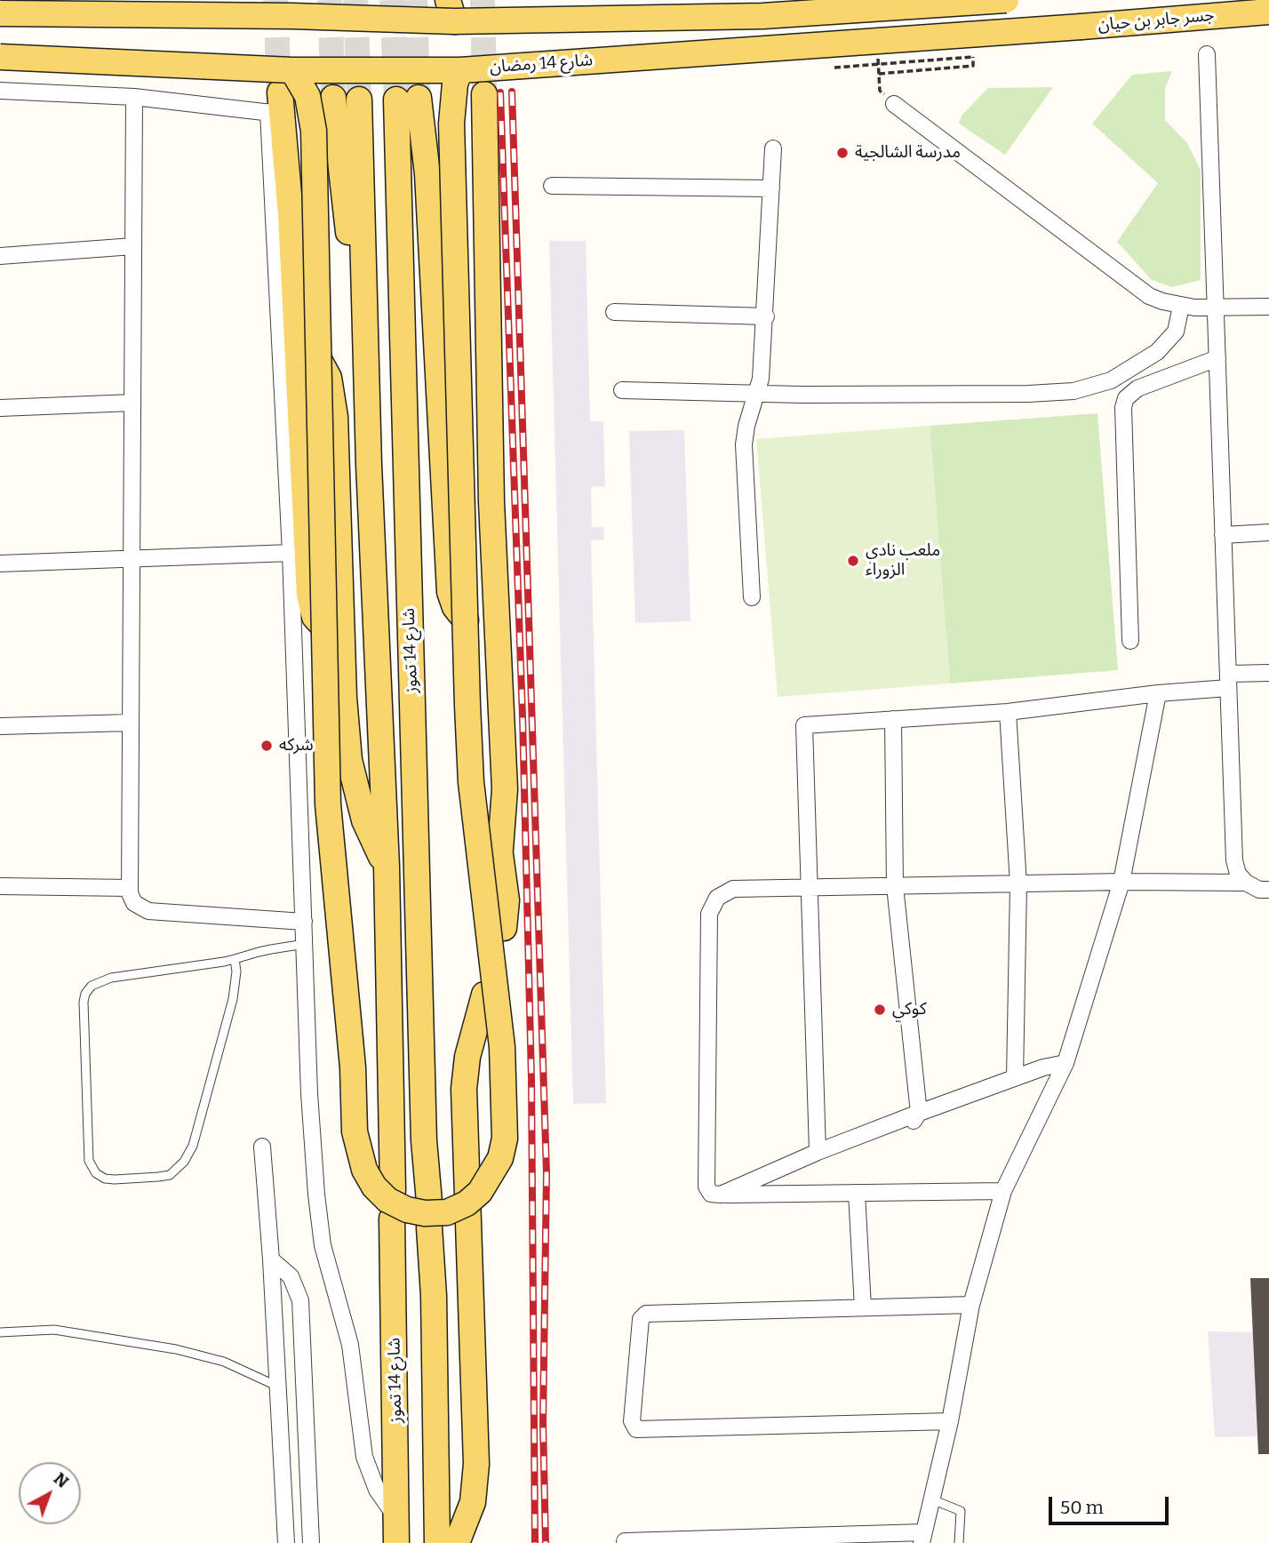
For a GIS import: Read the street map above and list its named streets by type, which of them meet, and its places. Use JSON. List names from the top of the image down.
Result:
{
  "streets": {
    "main road": ["جسر جابر بن حيان", "شارع 14 رمضان", "شارع 14 تموز"]
  },
  "crossings": [
    ["جسر جابر بن حيان", "شارع 14 رمضان"]
  ],
  "places": [
    "مدرسة الشالجية",
    "ملعب نادي الزوراء",
    "شركه",
    "كوكي"
  ],
  "scale_bar": "50 m",
  "north": "top right"
}
